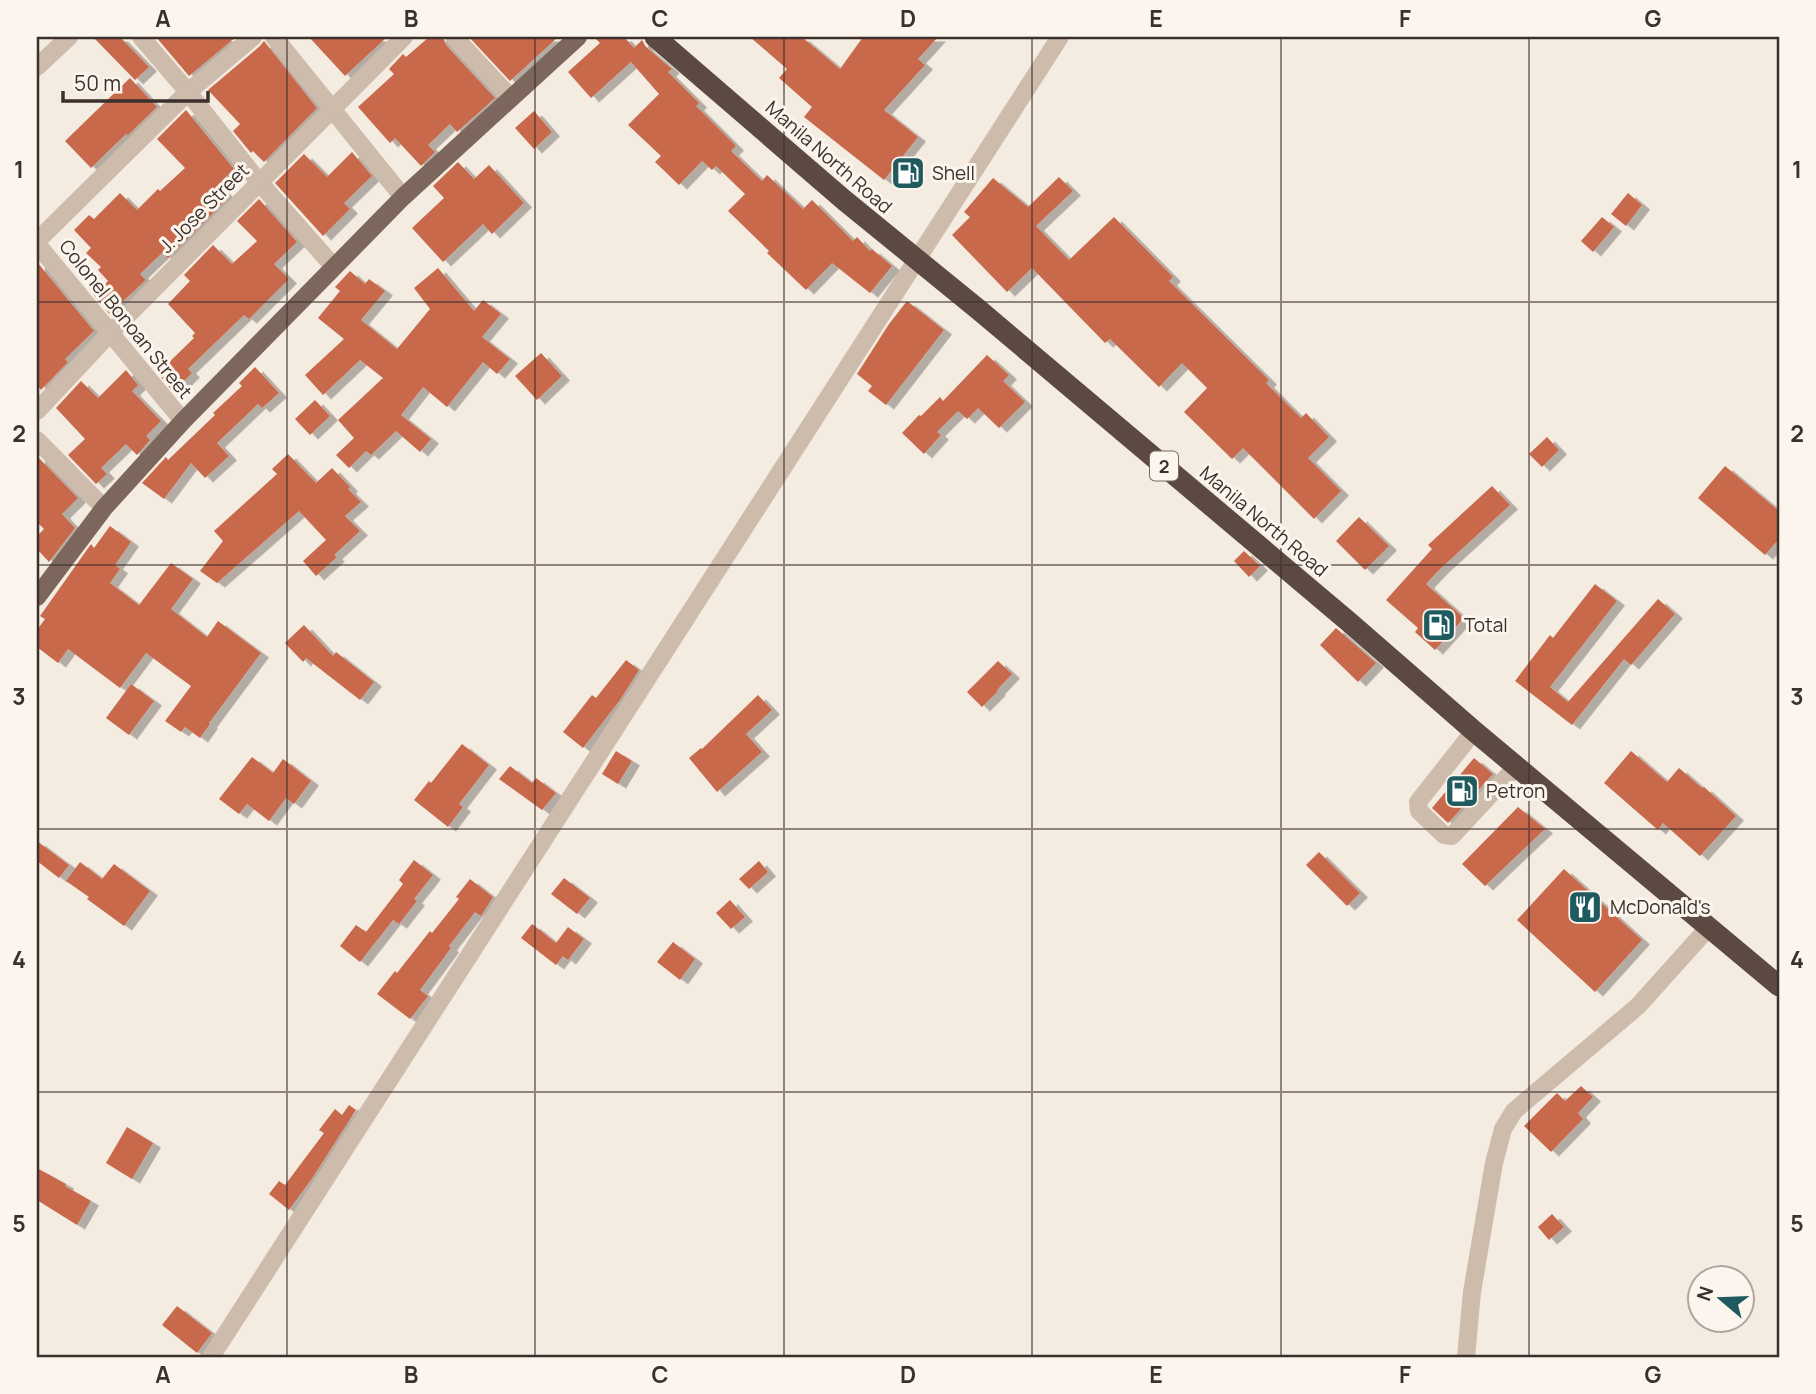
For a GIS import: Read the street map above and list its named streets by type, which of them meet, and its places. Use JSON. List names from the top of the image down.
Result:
{
  "streets": {
    "highway": ["Manila North Road", "2"],
    "street": ["J. Jose Street", "Colonel Bonoan Street"]
  },
  "crossings": [
    ["J. Jose Street", "Colonel Bonoan Street"]
  ],
  "places": {
    "fuel station": ["Shell", "Total", "Petron"],
    "restaurant": ["McDonald's"]
  },
  "scale_bar": "50 m",
  "north": "left",
  "grid": {
    "columns": [
      "A",
      "B",
      "C",
      "D",
      "E",
      "F",
      "G"
    ],
    "rows": [
      "1",
      "2",
      "3",
      "4",
      "5"
    ]
  }
}
